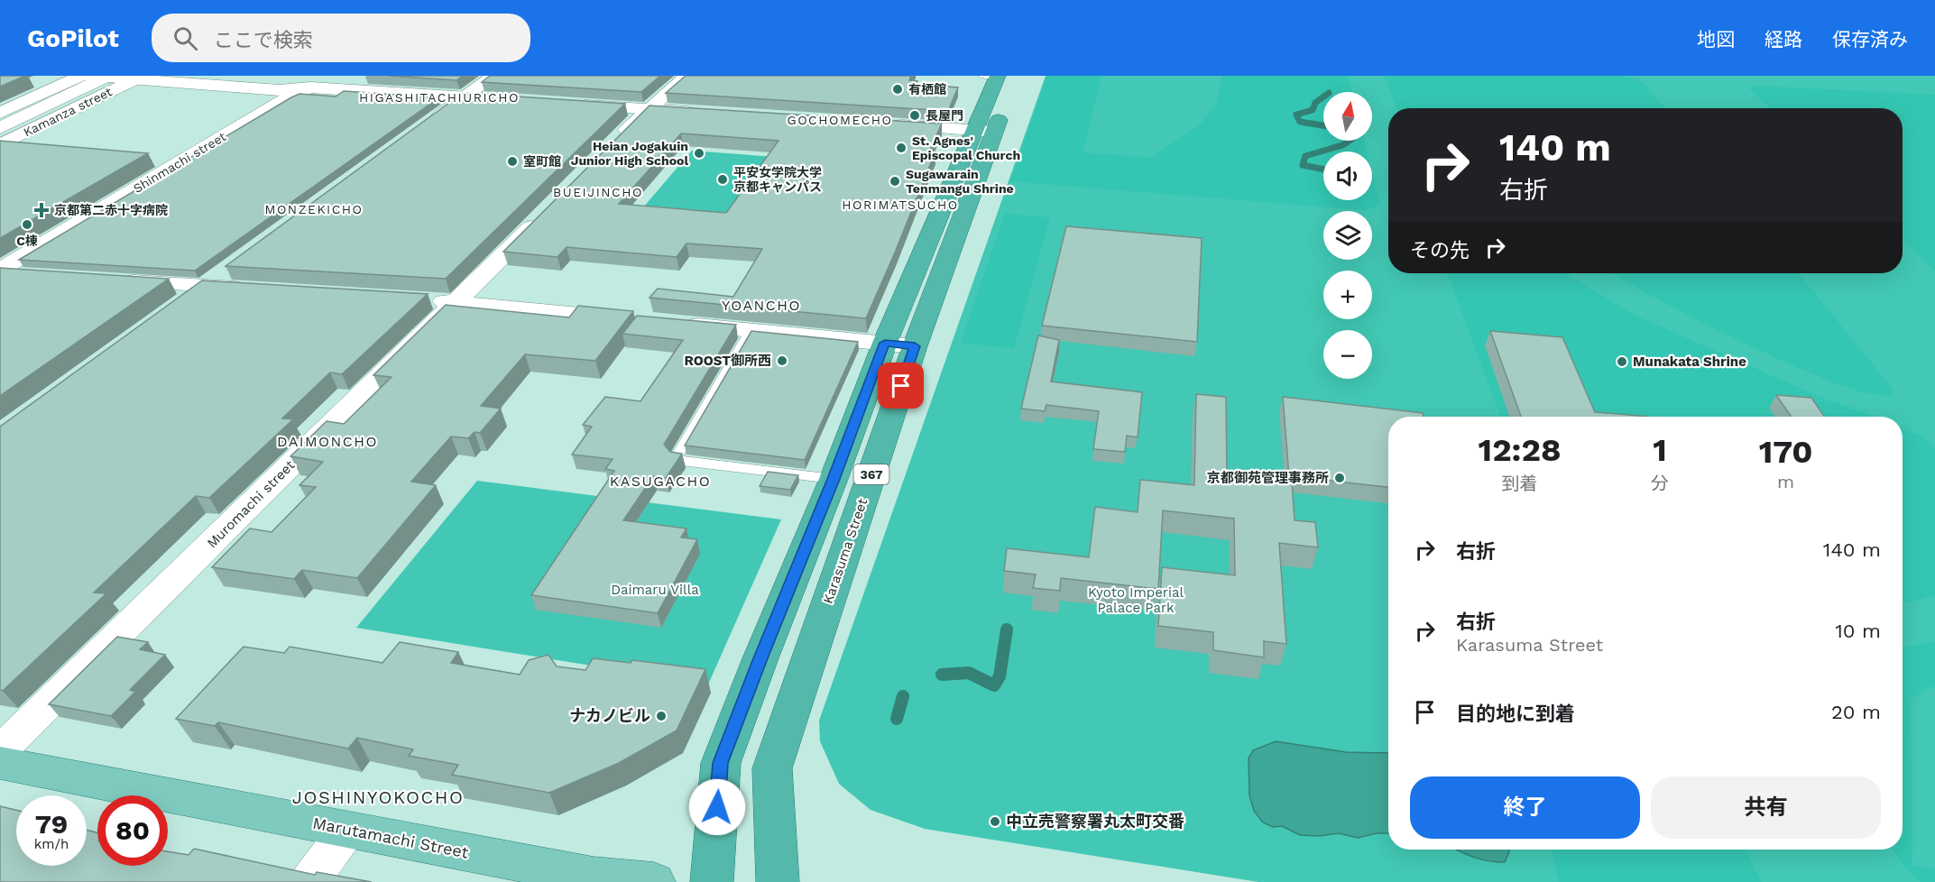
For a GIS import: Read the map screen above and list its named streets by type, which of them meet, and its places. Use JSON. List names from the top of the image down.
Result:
{
  "streets": {
    "highway": ["367", "Karasuma Street"],
    "main road": ["Marutamachi Street"],
    "street": ["Kamanza street", "Shinmachi street", "Muromachi street"]
  },
  "districts": [
    "HIGASHITACHIURICHO",
    "GOCHOMECHO",
    "BUEIJINCHO",
    "HORIMATSUCHO",
    "MONZEKICHO",
    "YOANCHO",
    "DAIMONCHO",
    "KASUGACHO",
    "JOSHINYOKOCHO"
  ],
  "parks": ["Daimaru Villa", "Kyoto Imperial Palace Park"],
  "places": {
    "other": [
      "有栖館",
      "長屋門",
      "St. Agnes' Episcopal Church",
      "Heian Jogakuin Junior High School",
      "室町館",
      "平安女学院大学 京都キャンパス",
      "Sugawarain Tenmangu Shrine",
      "C棟",
      "ROOST御所西",
      "Munakata Shrine",
      "京都御苑管理事務所",
      "ナカノビル",
      "中立売警察署丸太町交番"
    ],
    "health": ["京都第二赤十字病院"]
  },
  "north": "top",
  "page": {
    "header": "GoPilot",
    "search": "ここで検索",
    "nav": ["地図", "経路", "保存済み"],
    "map_buttons": ["+", "−"],
    "turn": ["140 m", "右折"],
    "then": "その先",
    "eta": [
      "12:28",
      "到着",
      "1",
      "分",
      "170",
      "m"
    ],
    "list": [
      {
        "name": "右折",
        "value": "140 m"
      },
      {
        "name": "右折",
        "note": "Karasuma Street",
        "value": "10 m"
      },
      {
        "name": "目的地に到着",
        "value": "20 m"
      }
    ],
    "buttons": ["終了", "共有"],
    "speed": "79 km/h",
    "limit": "80"
  }
}
